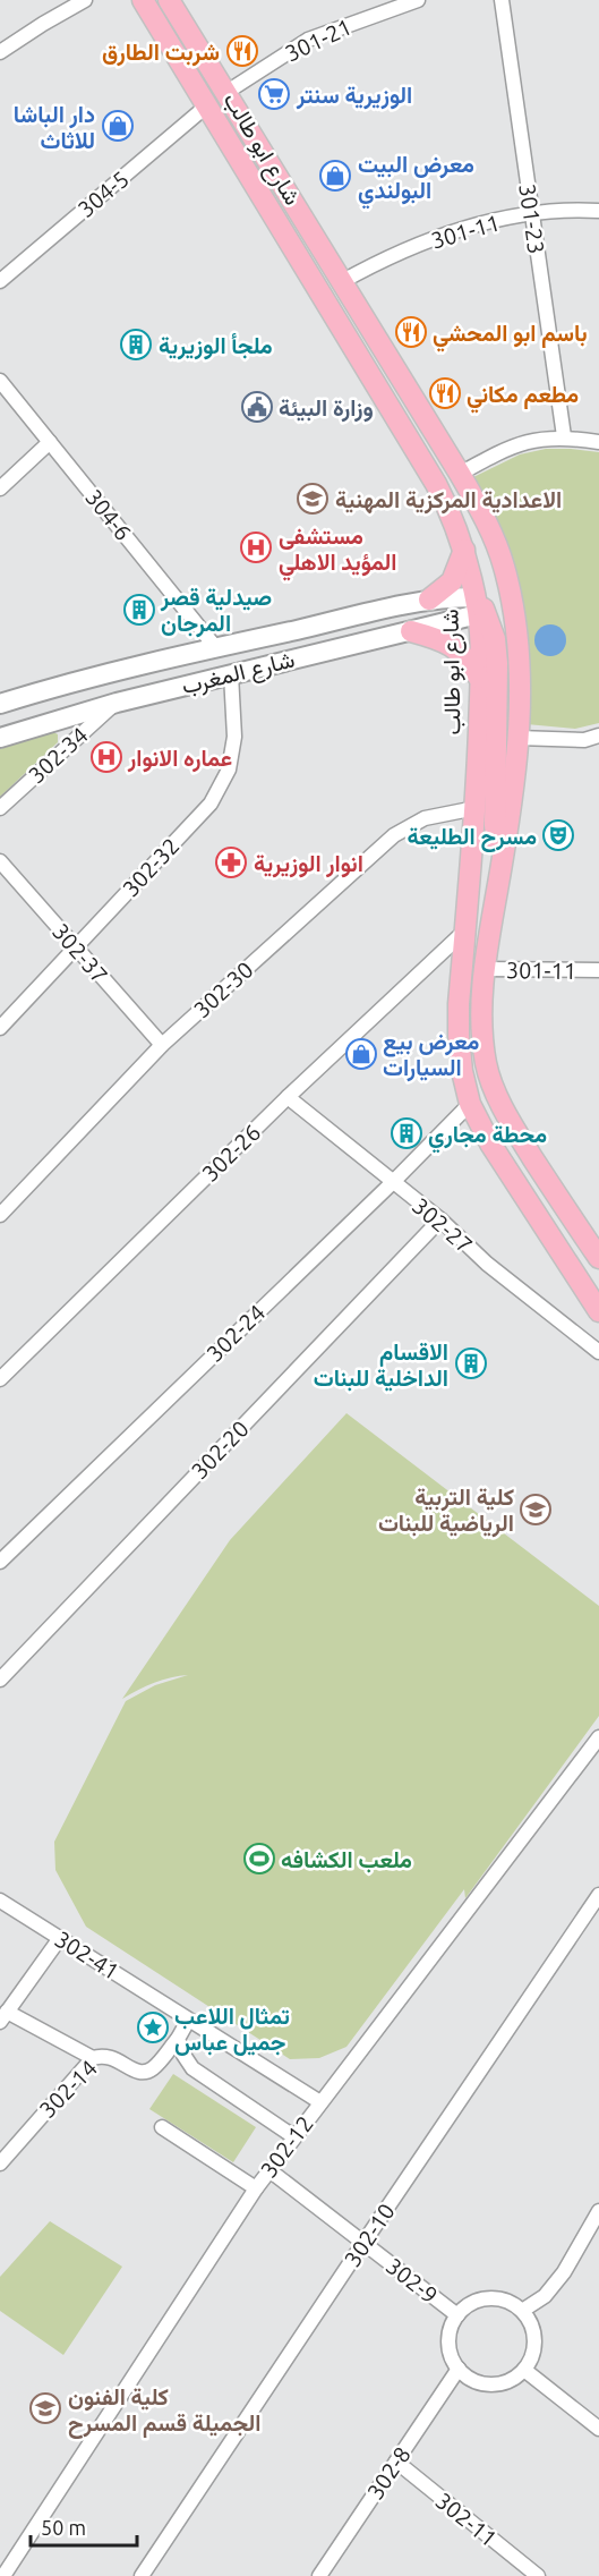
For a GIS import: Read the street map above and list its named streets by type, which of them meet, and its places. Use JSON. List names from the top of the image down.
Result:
{
  "streets": {
    "main road": ["شارع ابو طالب"],
    "street": [
      "301-21",
      "304-5",
      "301-23",
      "301-11",
      "304-6",
      "شارع المغرب",
      "302-34",
      "302-32",
      "302-37",
      "302-30",
      "302-26",
      "302-27",
      "302-24",
      "302-20",
      "302-41",
      "302-14",
      "302-12",
      "302-10",
      "302-9",
      "302-8",
      "302-11"
    ]
  },
  "crossings": [
    ["301-21", "شارع ابو طالب"],
    ["شارع ابو طالب", "304-5"],
    ["شارع ابو طالب", "301-11"],
    ["شارع ابو طالب", "شارع المغرب"],
    ["شارع ابو طالب", "302-30"],
    ["شارع ابو طالب", "302-26"],
    ["شارع ابو طالب", "302-24"],
    ["301-23", "301-11"],
    ["304-6", "شارع المغرب"],
    ["شارع المغرب", "302-34"],
    ["شارع المغرب", "302-32"],
    ["302-32", "302-37"],
    ["302-37", "302-30"],
    ["302-26", "302-27"],
    ["302-27", "302-24"],
    ["302-27", "302-20"],
    ["302-41", "302-12"],
    ["302-12", "302-9"],
    ["302-10", "302-9"],
    ["302-9", "302-8"],
    ["302-8", "302-11"]
  ],
  "places": {
    "restaurant": ["شربت الطارق", "باسم ابو المحشي", "مطعم مكاني"],
    "supermarket": ["الوزيرية سنتر"],
    "shop": ["دار الباشا للاثاث", "معرض البيت البولندي", "معرض بيع السيارات"],
    "building": [
      "ملجأ الوزيرية",
      "صيدلية قصر المرجان",
      "محطة مجاري",
      "الاقسام الداخلية للبنات"
    ],
    "public building": ["وزارة البيئة"],
    "school or university": ["الاعدادية المركزية المهنية", "كلية التربية الرياضية للبنات", "كلية الفنون الجميلة قسم المسرح"],
    "hospital": ["مستشفى المؤيد الاهلي", "عماره الانوار"],
    "theatre": ["مسرح الطليعة"],
    "pharmacy": ["انوار الوزيرية"],
    "sports": ["ملعب الكشافه"],
    "place": ["تمثال اللاعب جميل عباس"]
  },
  "scale_bar": "50 m"
}
